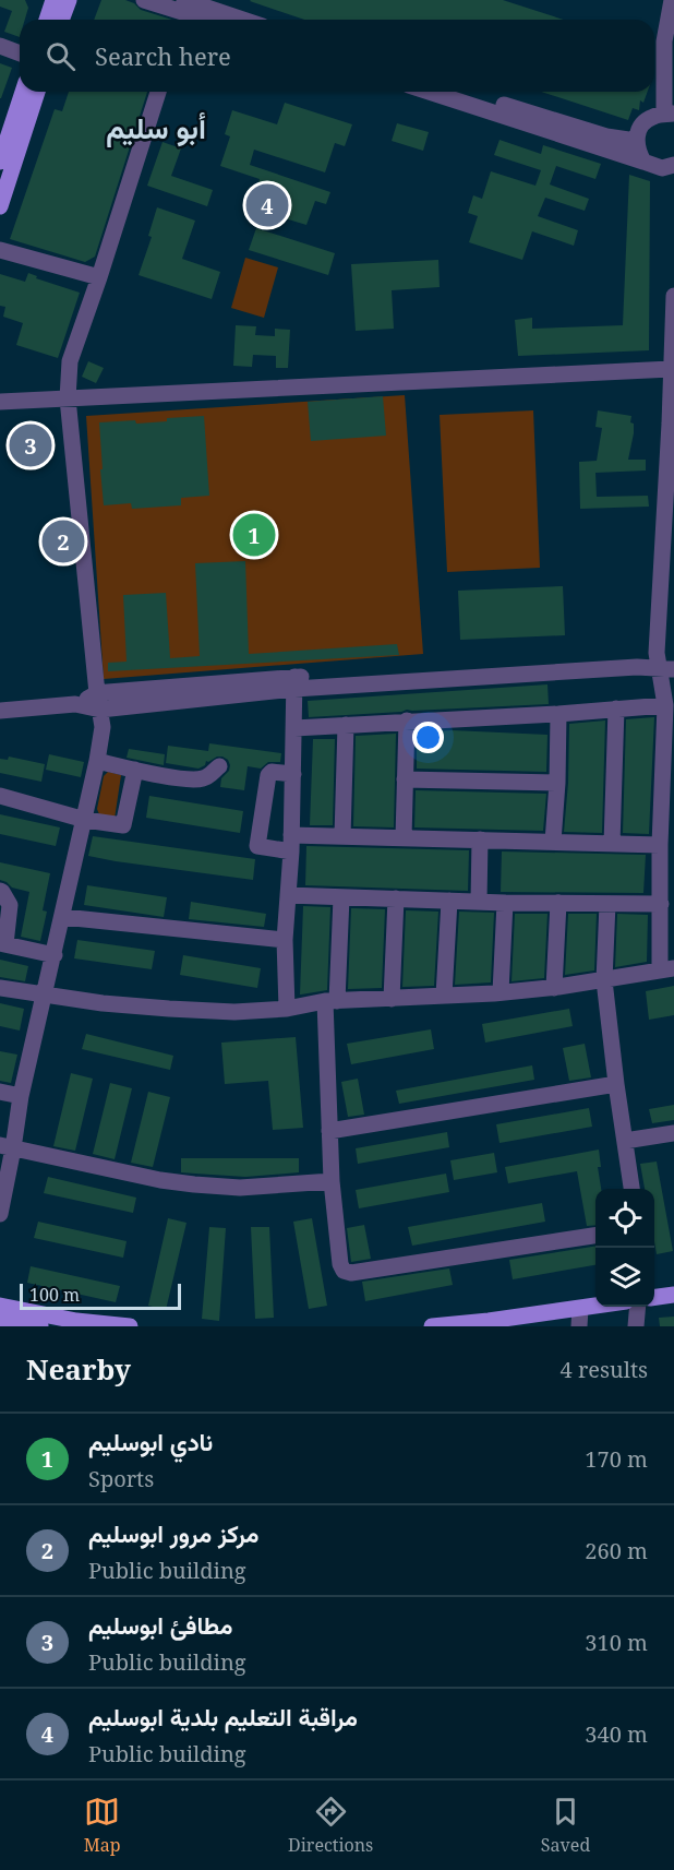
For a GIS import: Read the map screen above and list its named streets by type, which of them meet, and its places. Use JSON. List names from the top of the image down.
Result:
{
  "districts": ["أبو سليم"],
  "scale_bar": "100 m",
  "page": {
    "search": "Search here",
    "pins": [
      "4",
      "3",
      "1",
      "2"
    ],
    "scale": "100 m",
    "heading": ["Nearby", "4 results"],
    "list": [
      {
        "mark": "1",
        "name": "نادي ابوسليم",
        "note": "Sports",
        "value": "170 m"
      },
      {
        "mark": "2",
        "name": "مركز مرور ابوسليم",
        "note": "Public building",
        "value": "260 m"
      },
      {
        "mark": "3",
        "name": "مطافئ ابوسليم",
        "note": "Public building",
        "value": "310 m"
      },
      {
        "mark": "4",
        "name": "مراقبة التعليم بلدية ابوسليم",
        "note": "Public building",
        "value": "340 m"
      }
    ],
    "nav": ["Map", "Directions", "Saved"]
  }
}
